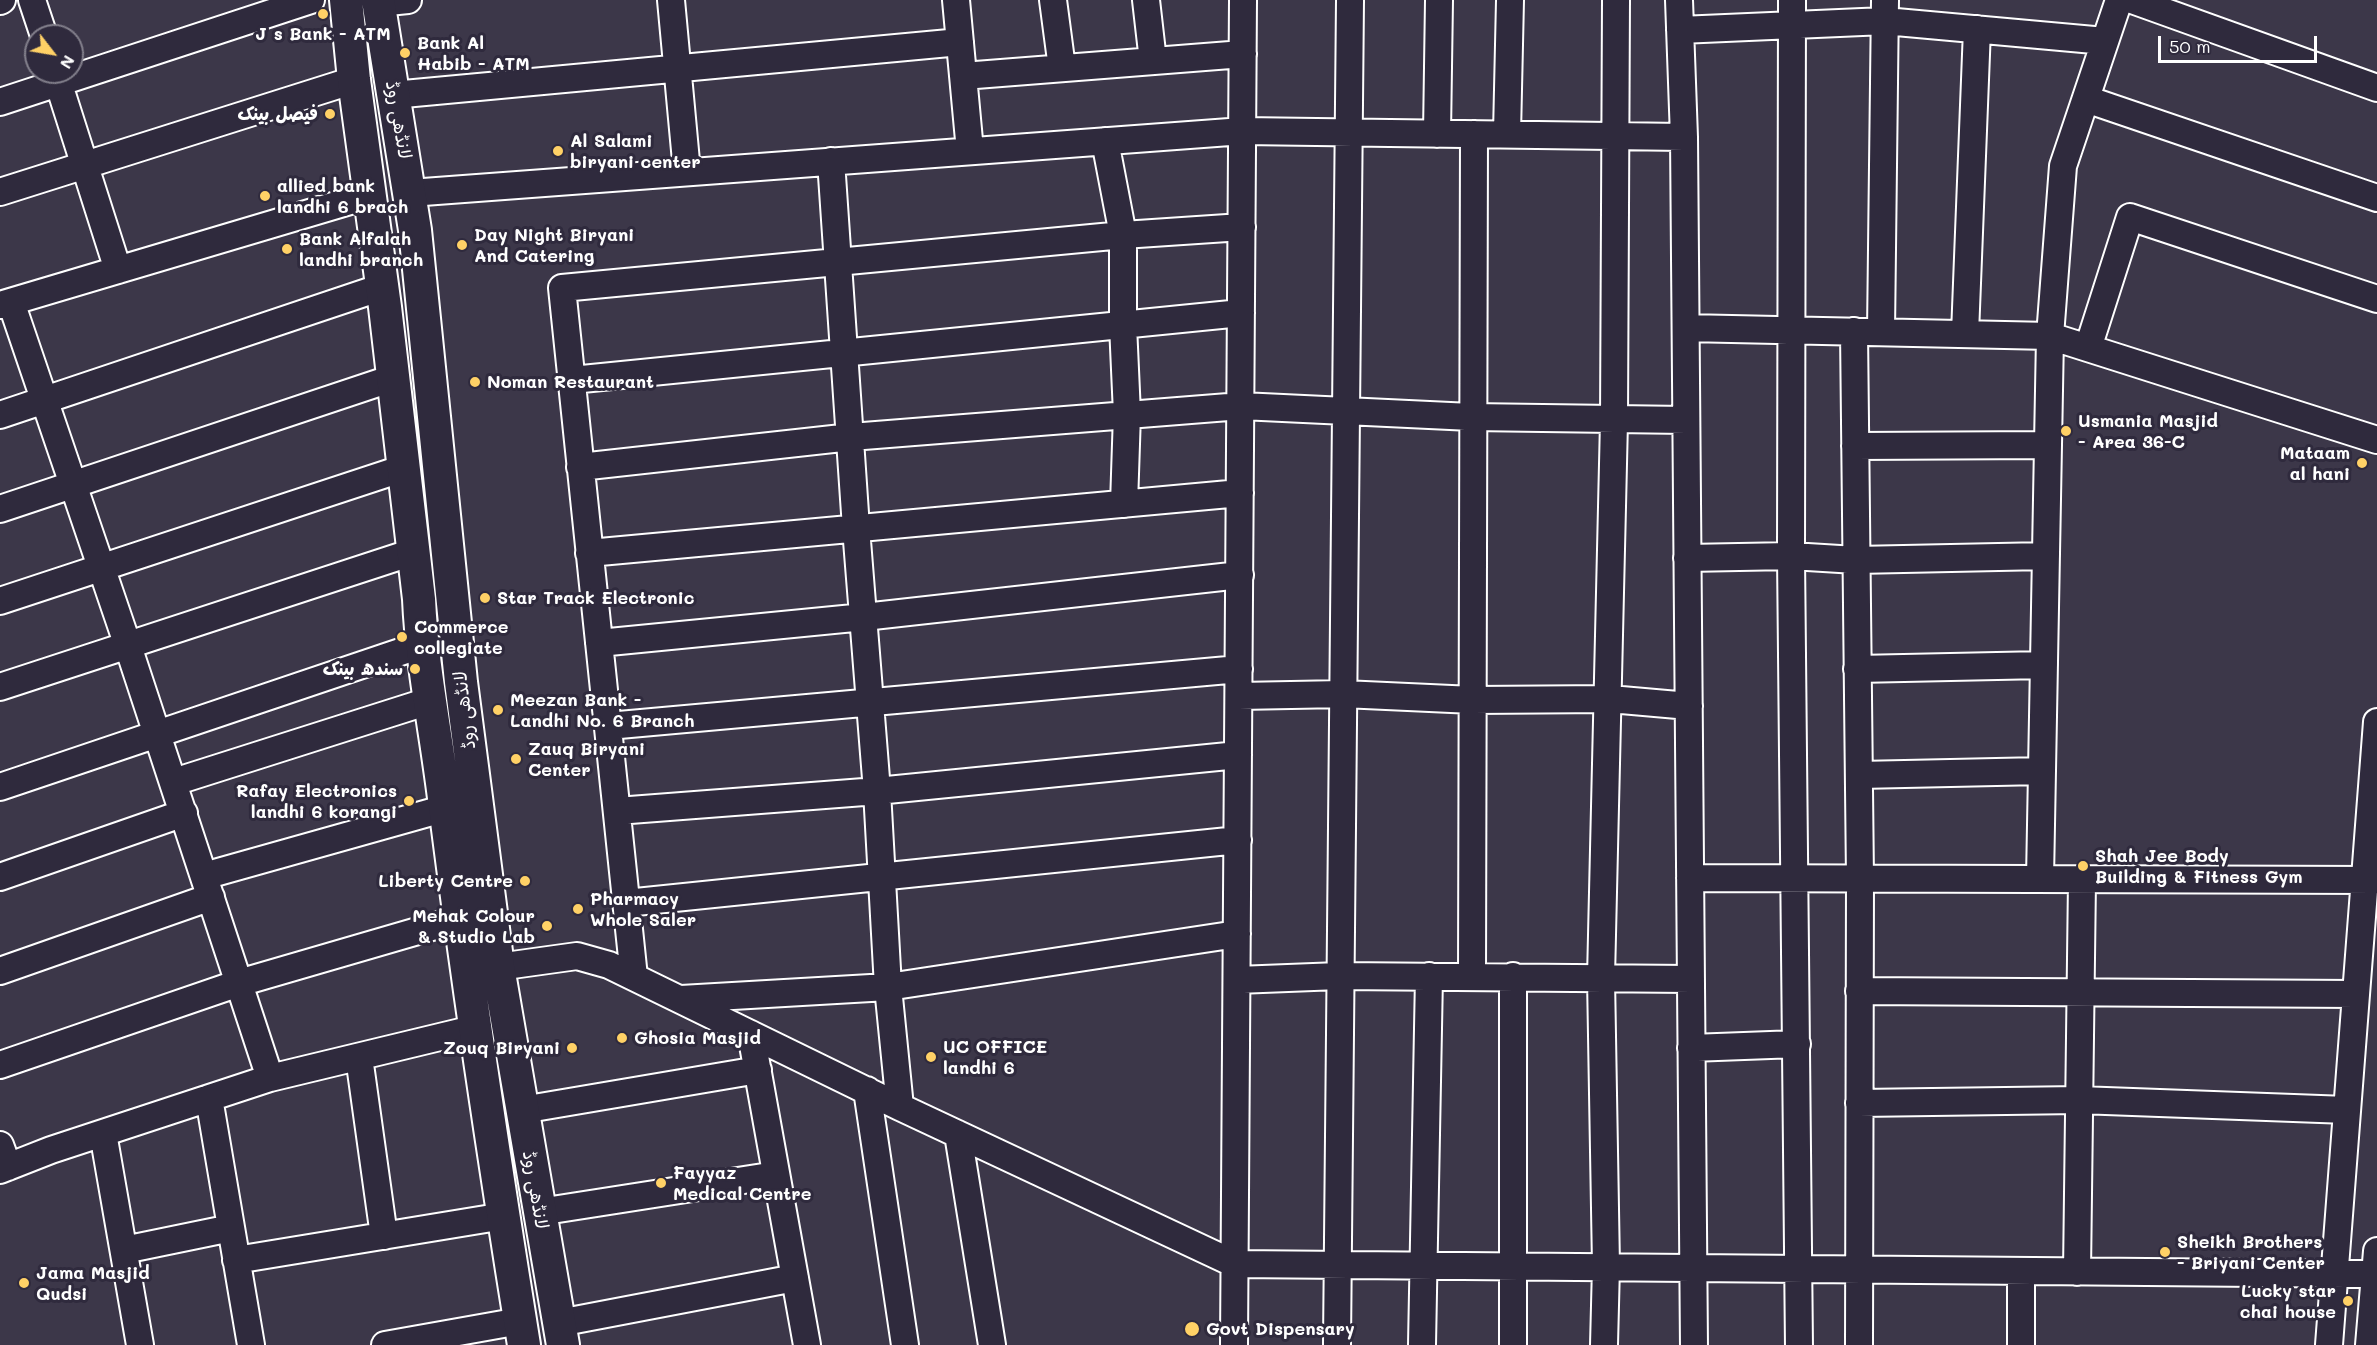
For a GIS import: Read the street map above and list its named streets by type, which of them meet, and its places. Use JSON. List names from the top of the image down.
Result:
{
  "streets": {
    "main road": ["لانڈھی روڈ"]
  },
  "places": [
    "J s Bank - ATM",
    "Bank Al Habib - ATM",
    "فیصل بینک",
    "Al Salami biryani center",
    "allied bank landhi 6 brach",
    "Day Night Biryani And Catering",
    "Bank Alfalah landhi branch",
    "Noman Restaurant",
    "Usmania Masjid - Area 36-C",
    "Mataam al hani",
    "Star Track Electronic",
    "Commerce collegiate",
    "سندھ بینک",
    "Meezan Bank - Landhi No. 6 Branch",
    "Zauq Biryani Center",
    "Rafay Electronics landhi 6 korangi",
    "Shah Jee Body Building & Fitness Gym",
    "Liberty Centre",
    "Pharmacy Whole Saler",
    "Mehak Colour & Studio Lab",
    "Ghosia Masjid",
    "Zouq Biryani",
    "UC OFFICE landhi 6",
    "Fayyaz Medical Centre",
    "Sheikh Brothers - Briyani Center",
    "Jama Masjid Qudsi",
    "Lucky star chai house",
    "Govt Dispensary"
  ],
  "scale_bar": "50 m",
  "north": "bottom right"
}
